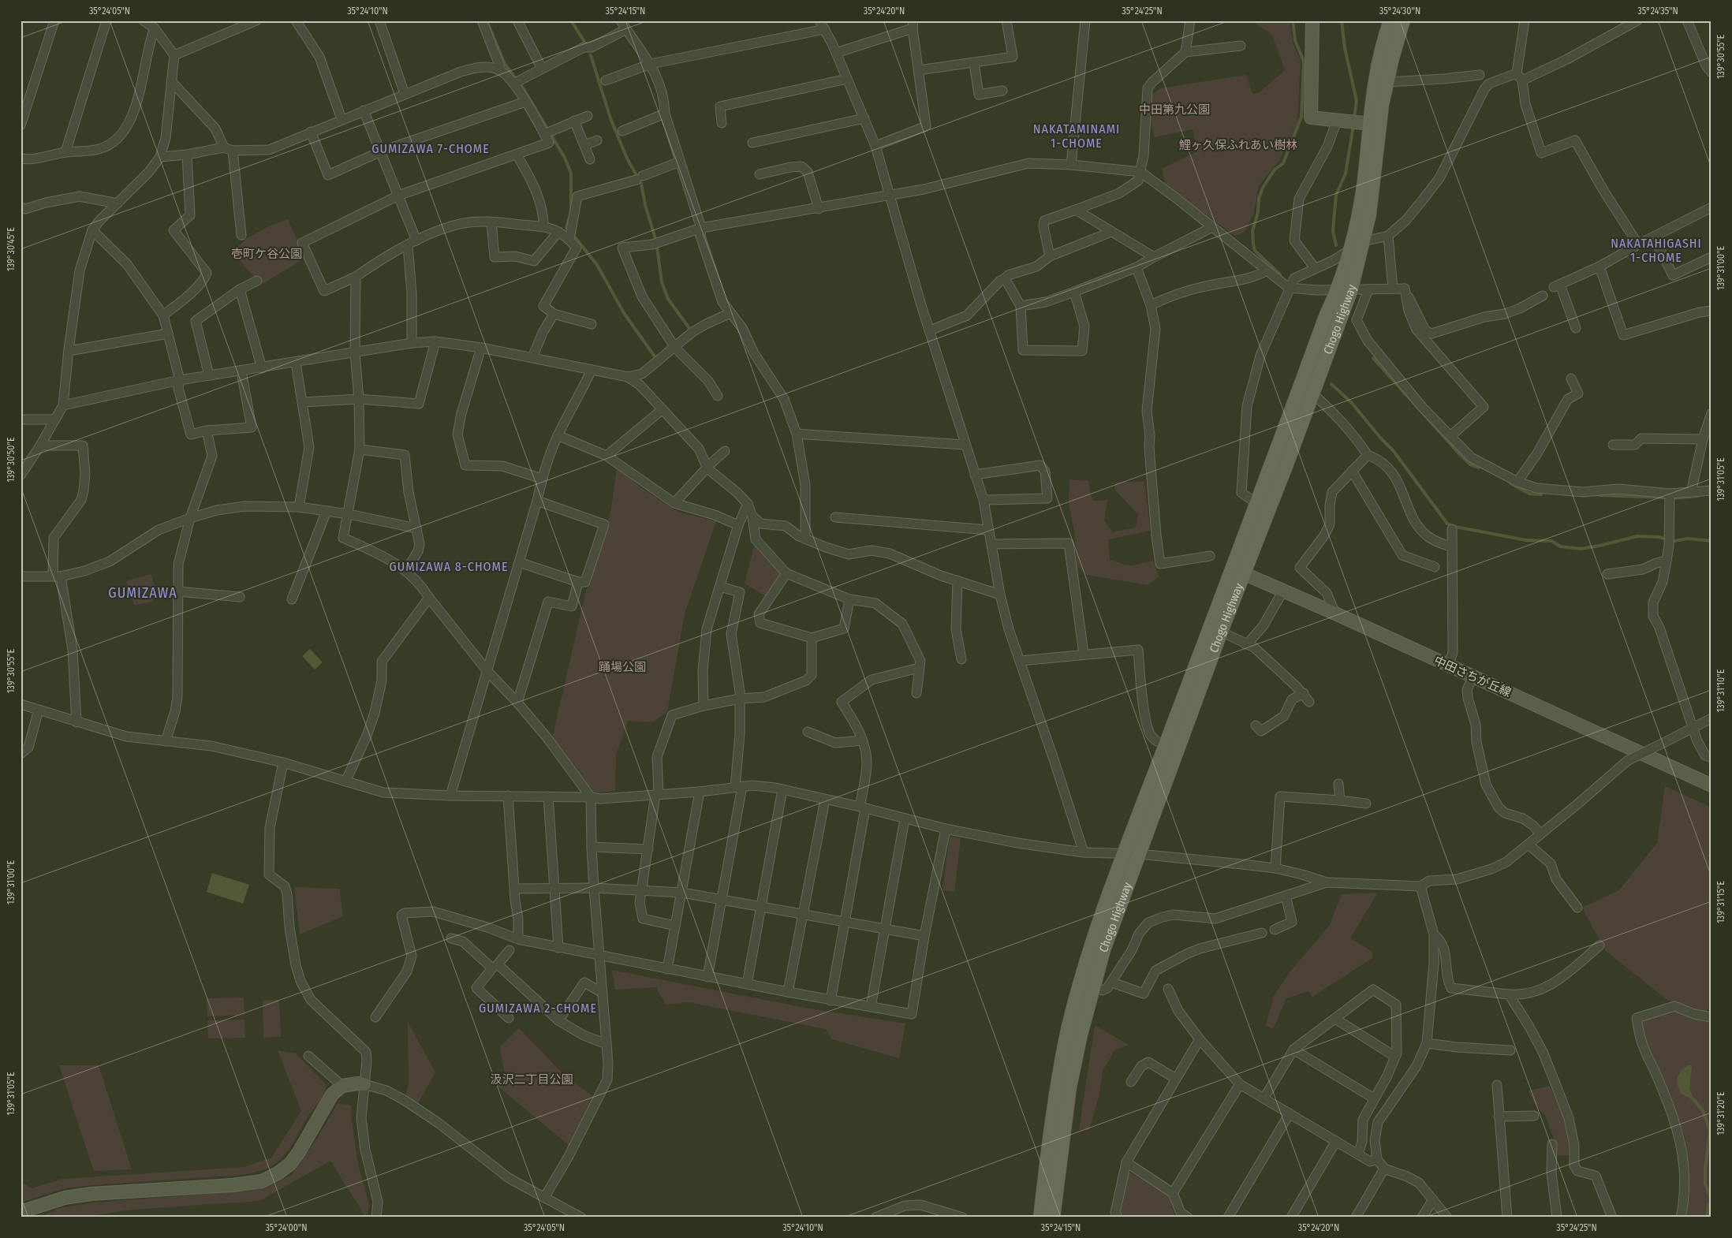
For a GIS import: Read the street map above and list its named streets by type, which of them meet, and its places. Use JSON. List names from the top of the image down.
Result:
{
  "streets": {
    "main road": ["Chogo Highway"],
    "street": ["中田さちが丘線"]
  },
  "crossings": [
    ["Chogo Highway", "中田さちが丘線"]
  ],
  "districts": [
    "NAKATAMINAMI 1-CHOME",
    "GUMIZAWA 7-CHOME",
    "NAKATAHIGASHI 1-CHOME",
    "GUMIZAWA 8-CHOME",
    "GUMIZAWA",
    "GUMIZAWA 2-CHOME"
  ],
  "parks": [
    "中田第九公園",
    "鯉ヶ久保ふれあい樹林",
    "壱町ケ谷公園",
    "踊場公園",
    "汲沢二丁目公園"
  ],
  "coordinates": [
    "35°24'05\"N",
    "35°24'10\"N",
    "35°24'15\"N",
    "35°24'20\"N",
    "35°24'25\"N",
    "35°24'30\"N",
    "35°24'35\"N",
    "139°30'55\"E",
    "139°30'45\"E",
    "139°31'00\"E",
    "139°30'50\"E",
    "139°31'05\"E",
    "139°31'10\"E",
    "139°31'15\"E",
    "139°31'20\"E",
    "35°24'00\"N"
  ]
}
